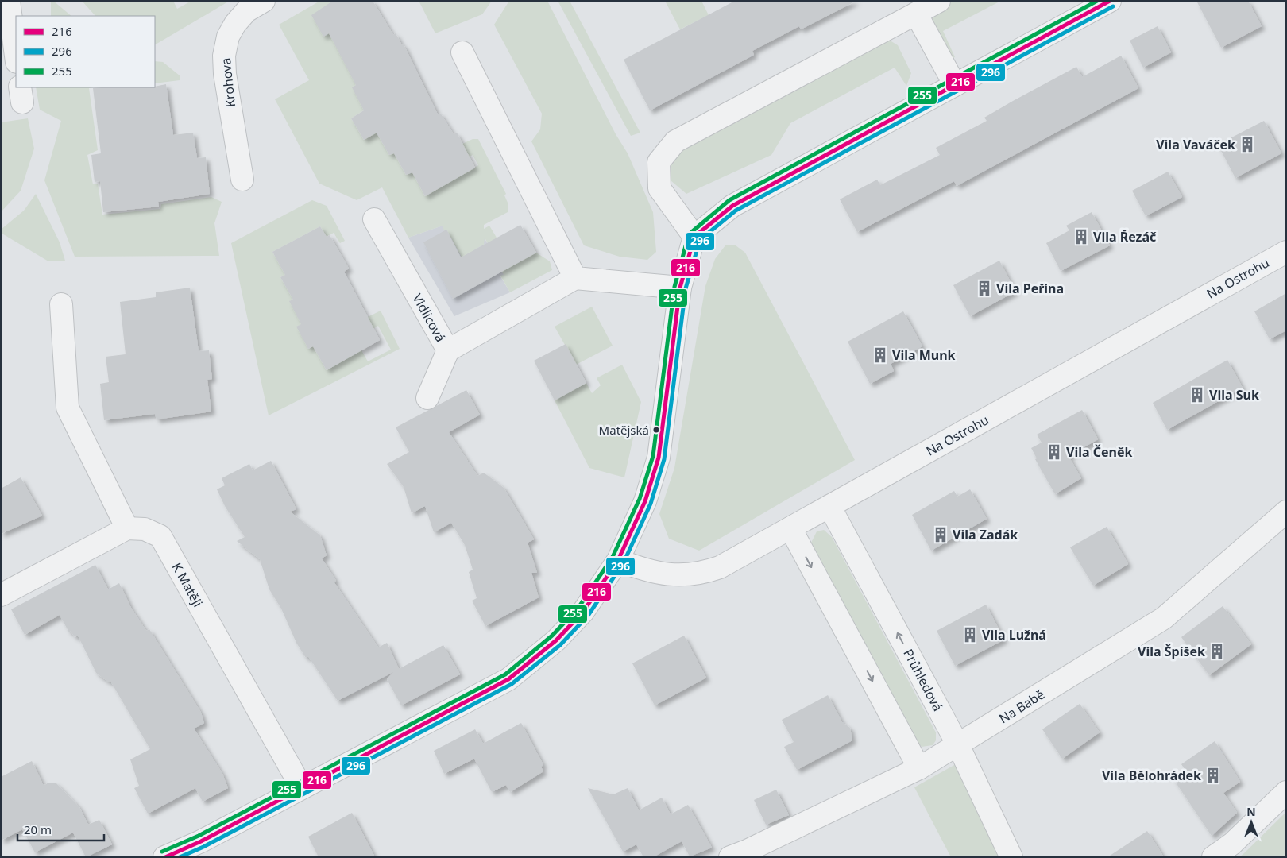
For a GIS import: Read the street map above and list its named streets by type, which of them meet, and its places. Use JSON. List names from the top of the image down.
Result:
{
  "streets": {
    "street": [
      "Krohova",
      "Na Ostrohu",
      "Vidlicová",
      "K Matěji",
      "Průhledová",
      "Na Babě"
    ]
  },
  "crossings": [
    ["Na Ostrohu", "Průhledová"],
    ["Průhledová", "Na Babě"]
  ],
  "places": {
    "building": [
      "Vila Vaváček",
      "Vila Řezáč",
      "Vila Peřina",
      "Vila Munk",
      "Vila Suk",
      "Vila Čeněk",
      "Vila Zadák",
      "Vila Lužná",
      "Vila Špíšek",
      "Vila Bělohrádek"
    ],
    "other": ["Matějská"]
  },
  "lines": ["transit line 216", "transit line 255", "transit line 296"],
  "legend": ["216", "296", "255"],
  "scale_bar": "20 m",
  "north": "top"
}
